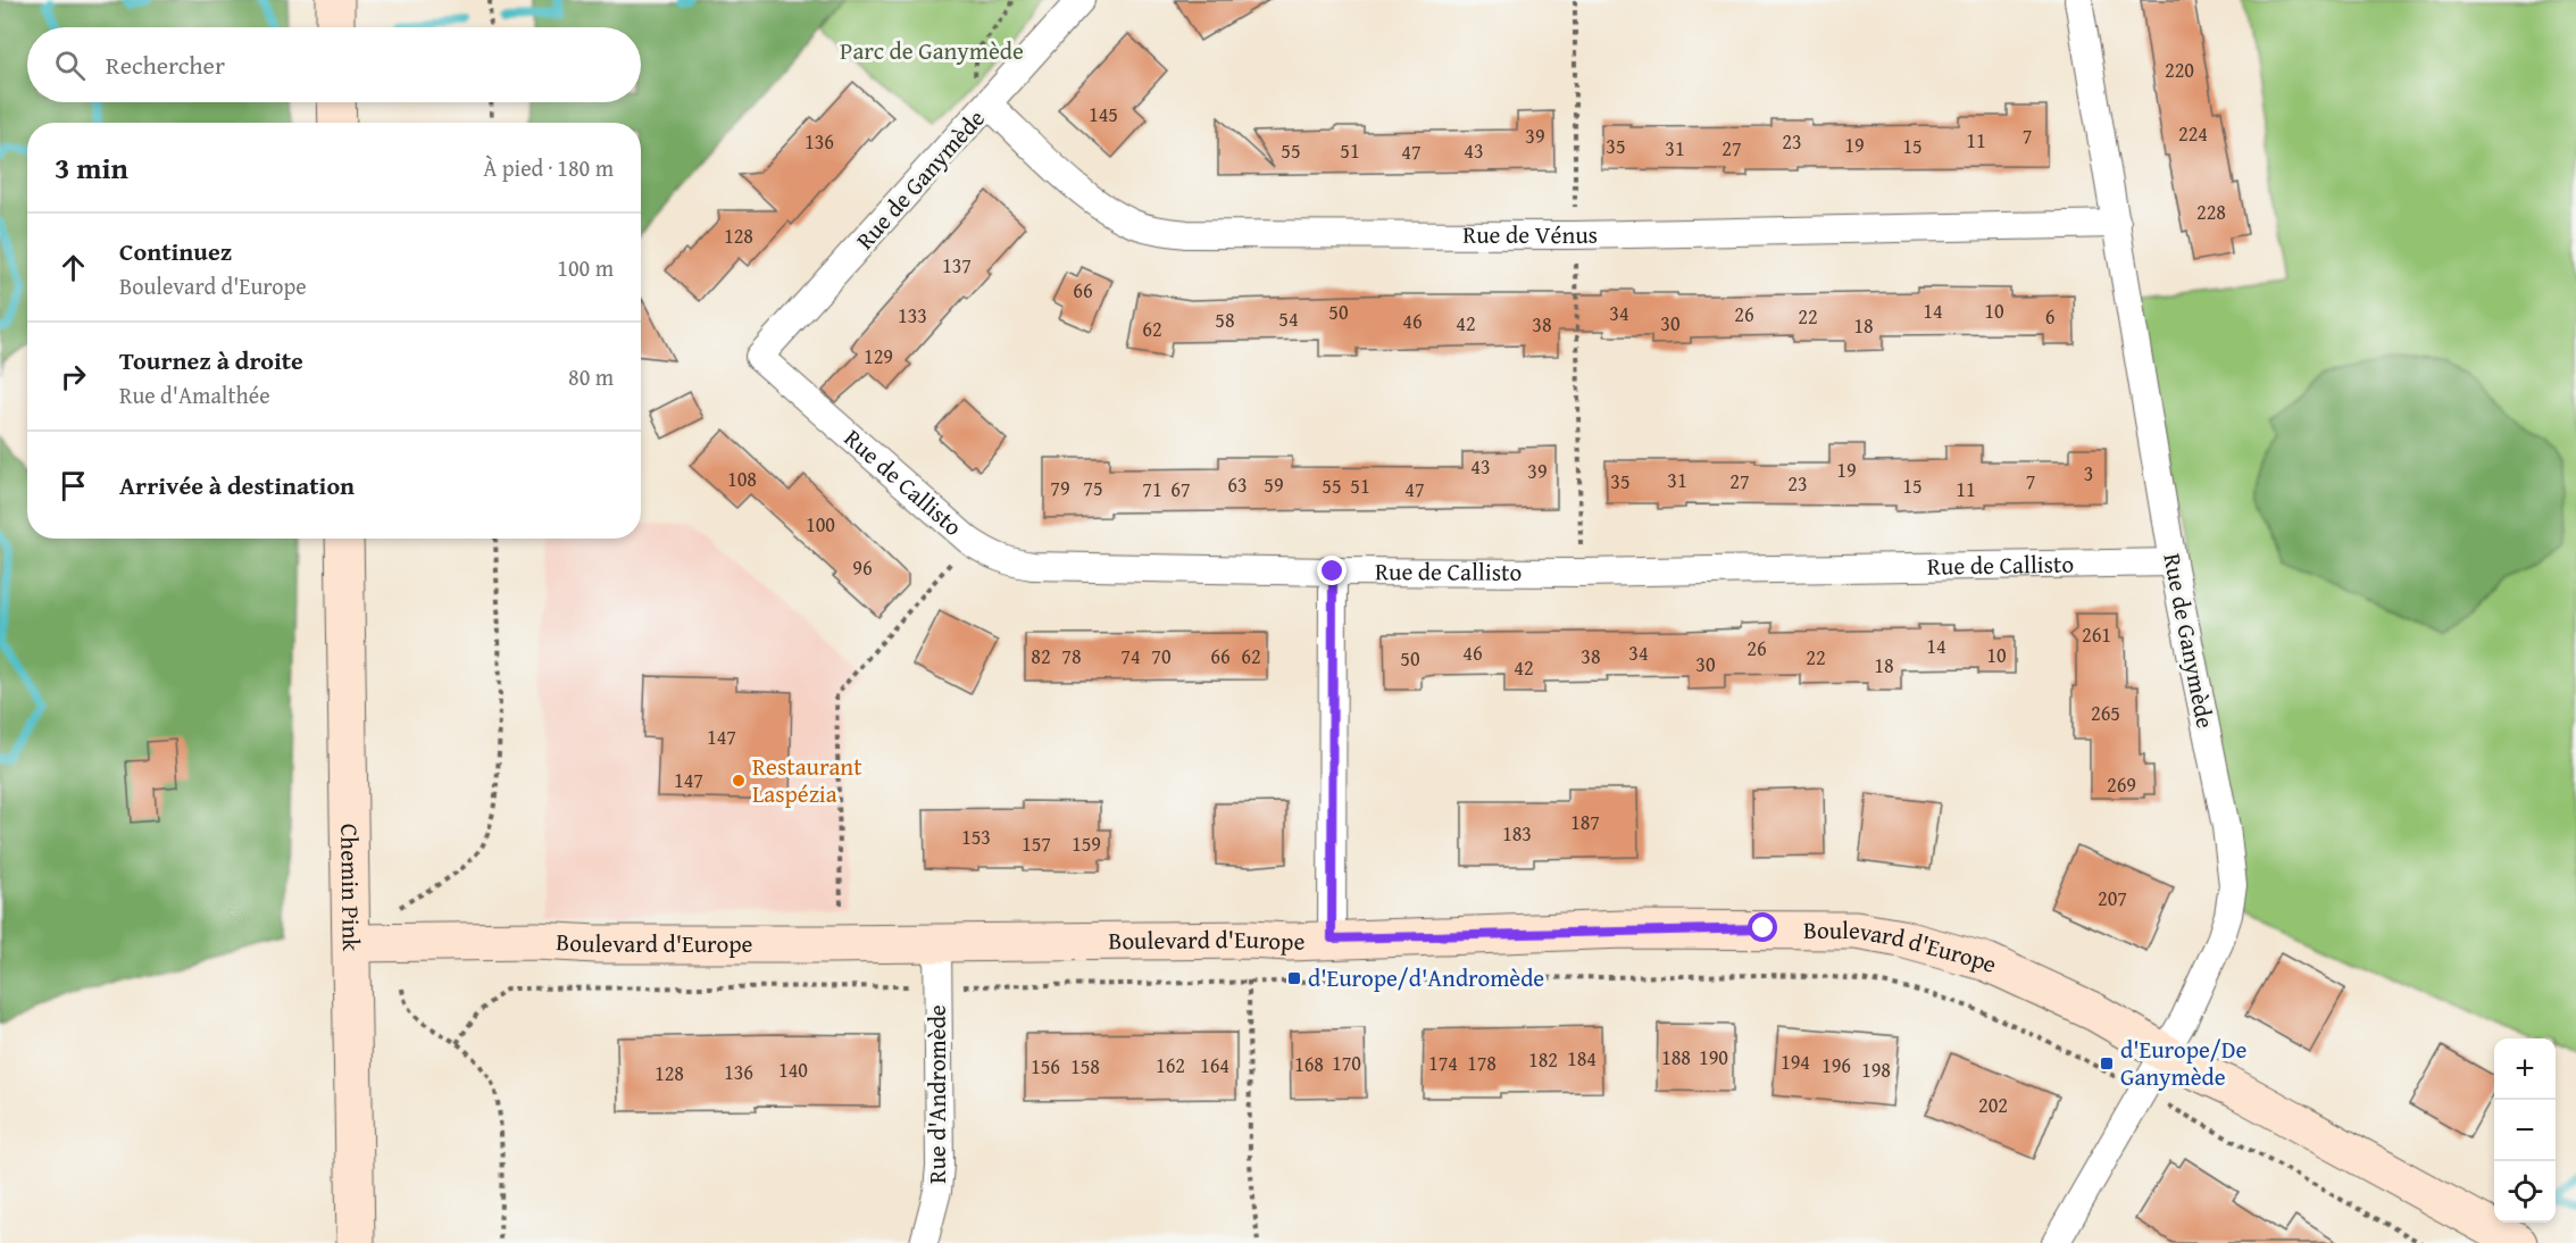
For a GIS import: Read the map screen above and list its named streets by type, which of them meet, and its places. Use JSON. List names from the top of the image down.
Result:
{
  "streets": {
    "street": [
      "Rue de Ganymède",
      "Rue de Vénus",
      "Rue de Callisto",
      "Chemin Pink",
      "Boulevard d'Europe",
      "Rue d'Andromède"
    ]
  },
  "crossings": [
    ["Rue de Ganymède", "Rue de Vénus"],
    ["Rue de Ganymède", "Rue de Callisto"],
    ["Rue de Ganymède", "Boulevard d'Europe"],
    ["Chemin Pink", "Boulevard d'Europe"],
    ["Boulevard d'Europe", "Rue d'Andromède"]
  ],
  "parks": ["Parc de Ganymède"],
  "places": {
    "other": ["Restaurant Laspézia"],
    "transit": ["d'Europe/d'Andromède", "d'Europe/De Ganymède"]
  },
  "house_numbers": [
    "220",
    "145",
    "224",
    "39",
    "7",
    "11",
    "136",
    "23",
    "19",
    "35",
    "15",
    "31",
    "27",
    "55",
    "51",
    "43",
    "47",
    "228",
    "128",
    "137",
    "66",
    "14",
    "10",
    "50",
    "34",
    "26",
    "133",
    "22",
    "6",
    "54",
    "58",
    "46",
    "42",
    "30",
    "38",
    "18",
    "62",
    "129",
    "43",
    "19",
    "39",
    "3",
    "108",
    "31",
    "35",
    "27",
    "7",
    "23",
    "63",
    "59",
    "55",
    "51",
    "15",
    "79",
    "75",
    "71",
    "67",
    "47",
    "11",
    "100",
    "96",
    "261",
    "14",
    "26",
    "46",
    "34",
    "10",
    "82",
    "78",
    "74",
    "70",
    "66",
    "62",
    "38",
    "22",
    "50",
    "30",
    "18",
    "42",
    "265",
    "147",
    "147",
    "269",
    "187",
    "183",
    "153",
    "157",
    "159",
    "207",
    "188",
    "190",
    "184",
    "182",
    "194",
    "170",
    "174",
    "178",
    "168",
    "162",
    "164",
    "196",
    "156",
    "158",
    "140",
    "198",
    "136",
    "128",
    "202"
  ],
  "page": {
    "search": "Rechercher",
    "heading": ["3 min", "À pied · 180 m"],
    "list": [
      ["Continuez", "Boulevard d'Europe", "100 m"],
      ["Tournez à droite", "Rue d'Amalthée", "80 m"],
      "Arrivée à destination"
    ],
    "map_buttons": ["+", "−"]
  }
}
